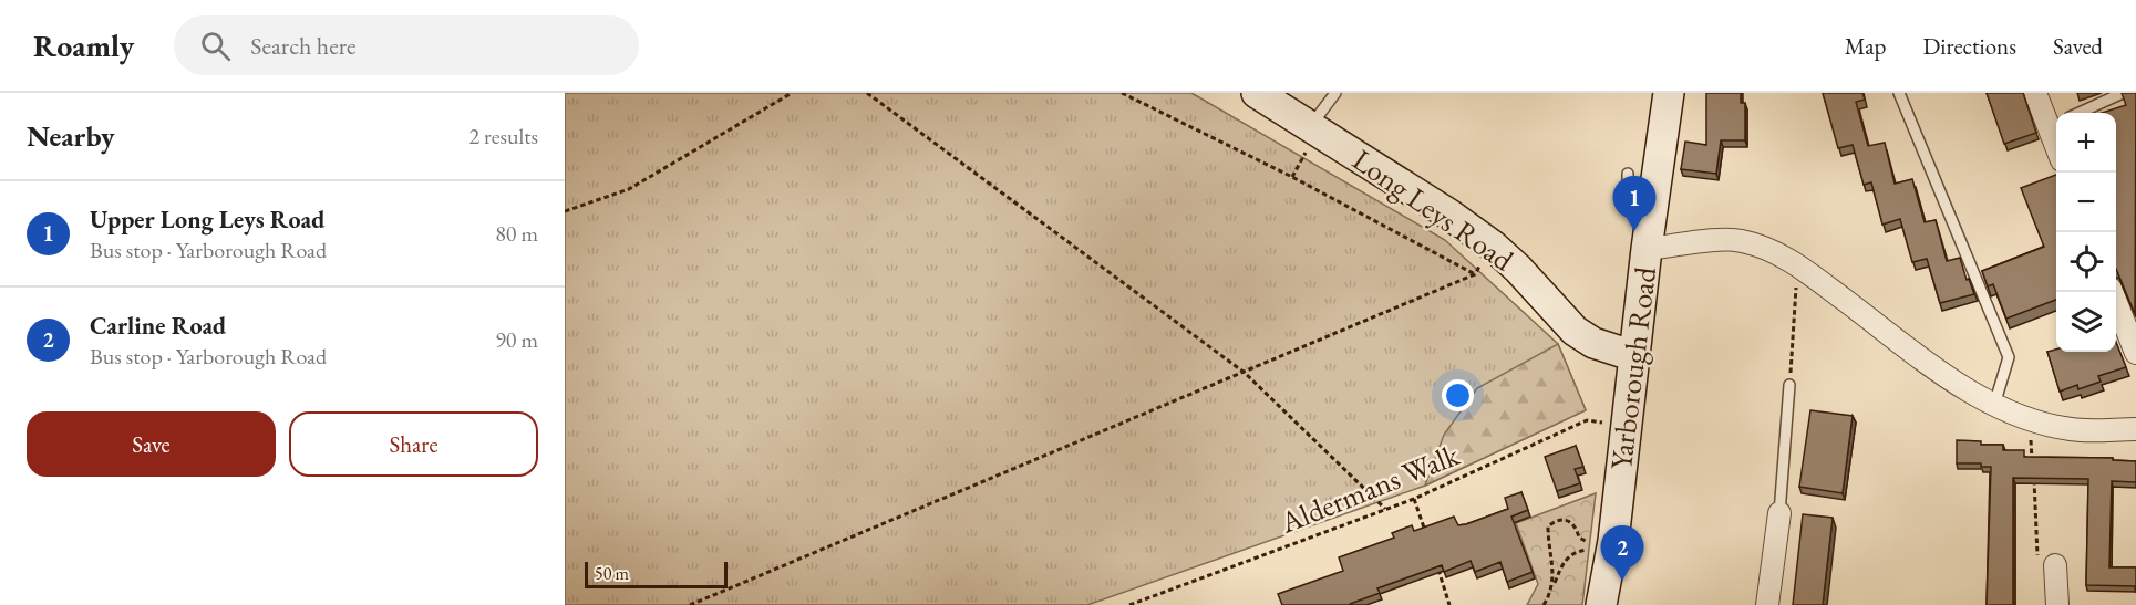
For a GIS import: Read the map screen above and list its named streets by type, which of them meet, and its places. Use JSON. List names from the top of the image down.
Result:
{
  "streets": {
    "main road": ["Long Leys Road", "Yarborough Road"],
    "path": ["Aldermans Walk"]
  },
  "crossings": [
    ["Long Leys Road", "Yarborough Road"],
    ["Yarborough Road", "Aldermans Walk"]
  ],
  "scale_bar": "50 m",
  "page": {
    "header": "Roamly",
    "search": "Search here",
    "nav": ["Map", "Directions", "Saved"],
    "heading": ["Nearby", "2 results"],
    "map_buttons": ["+", "−"],
    "pins": ["1", "2"],
    "list": [
      {
        "mark": "1",
        "name": "Upper Long Leys Road",
        "note": "Bus stop · Yarborough Road",
        "value": "80 m"
      },
      {
        "mark": "2",
        "name": "Carline Road",
        "note": "Bus stop · Yarborough Road",
        "value": "90 m"
      }
    ],
    "buttons": ["Save", "Share"],
    "scale": "50 m"
  }
}
